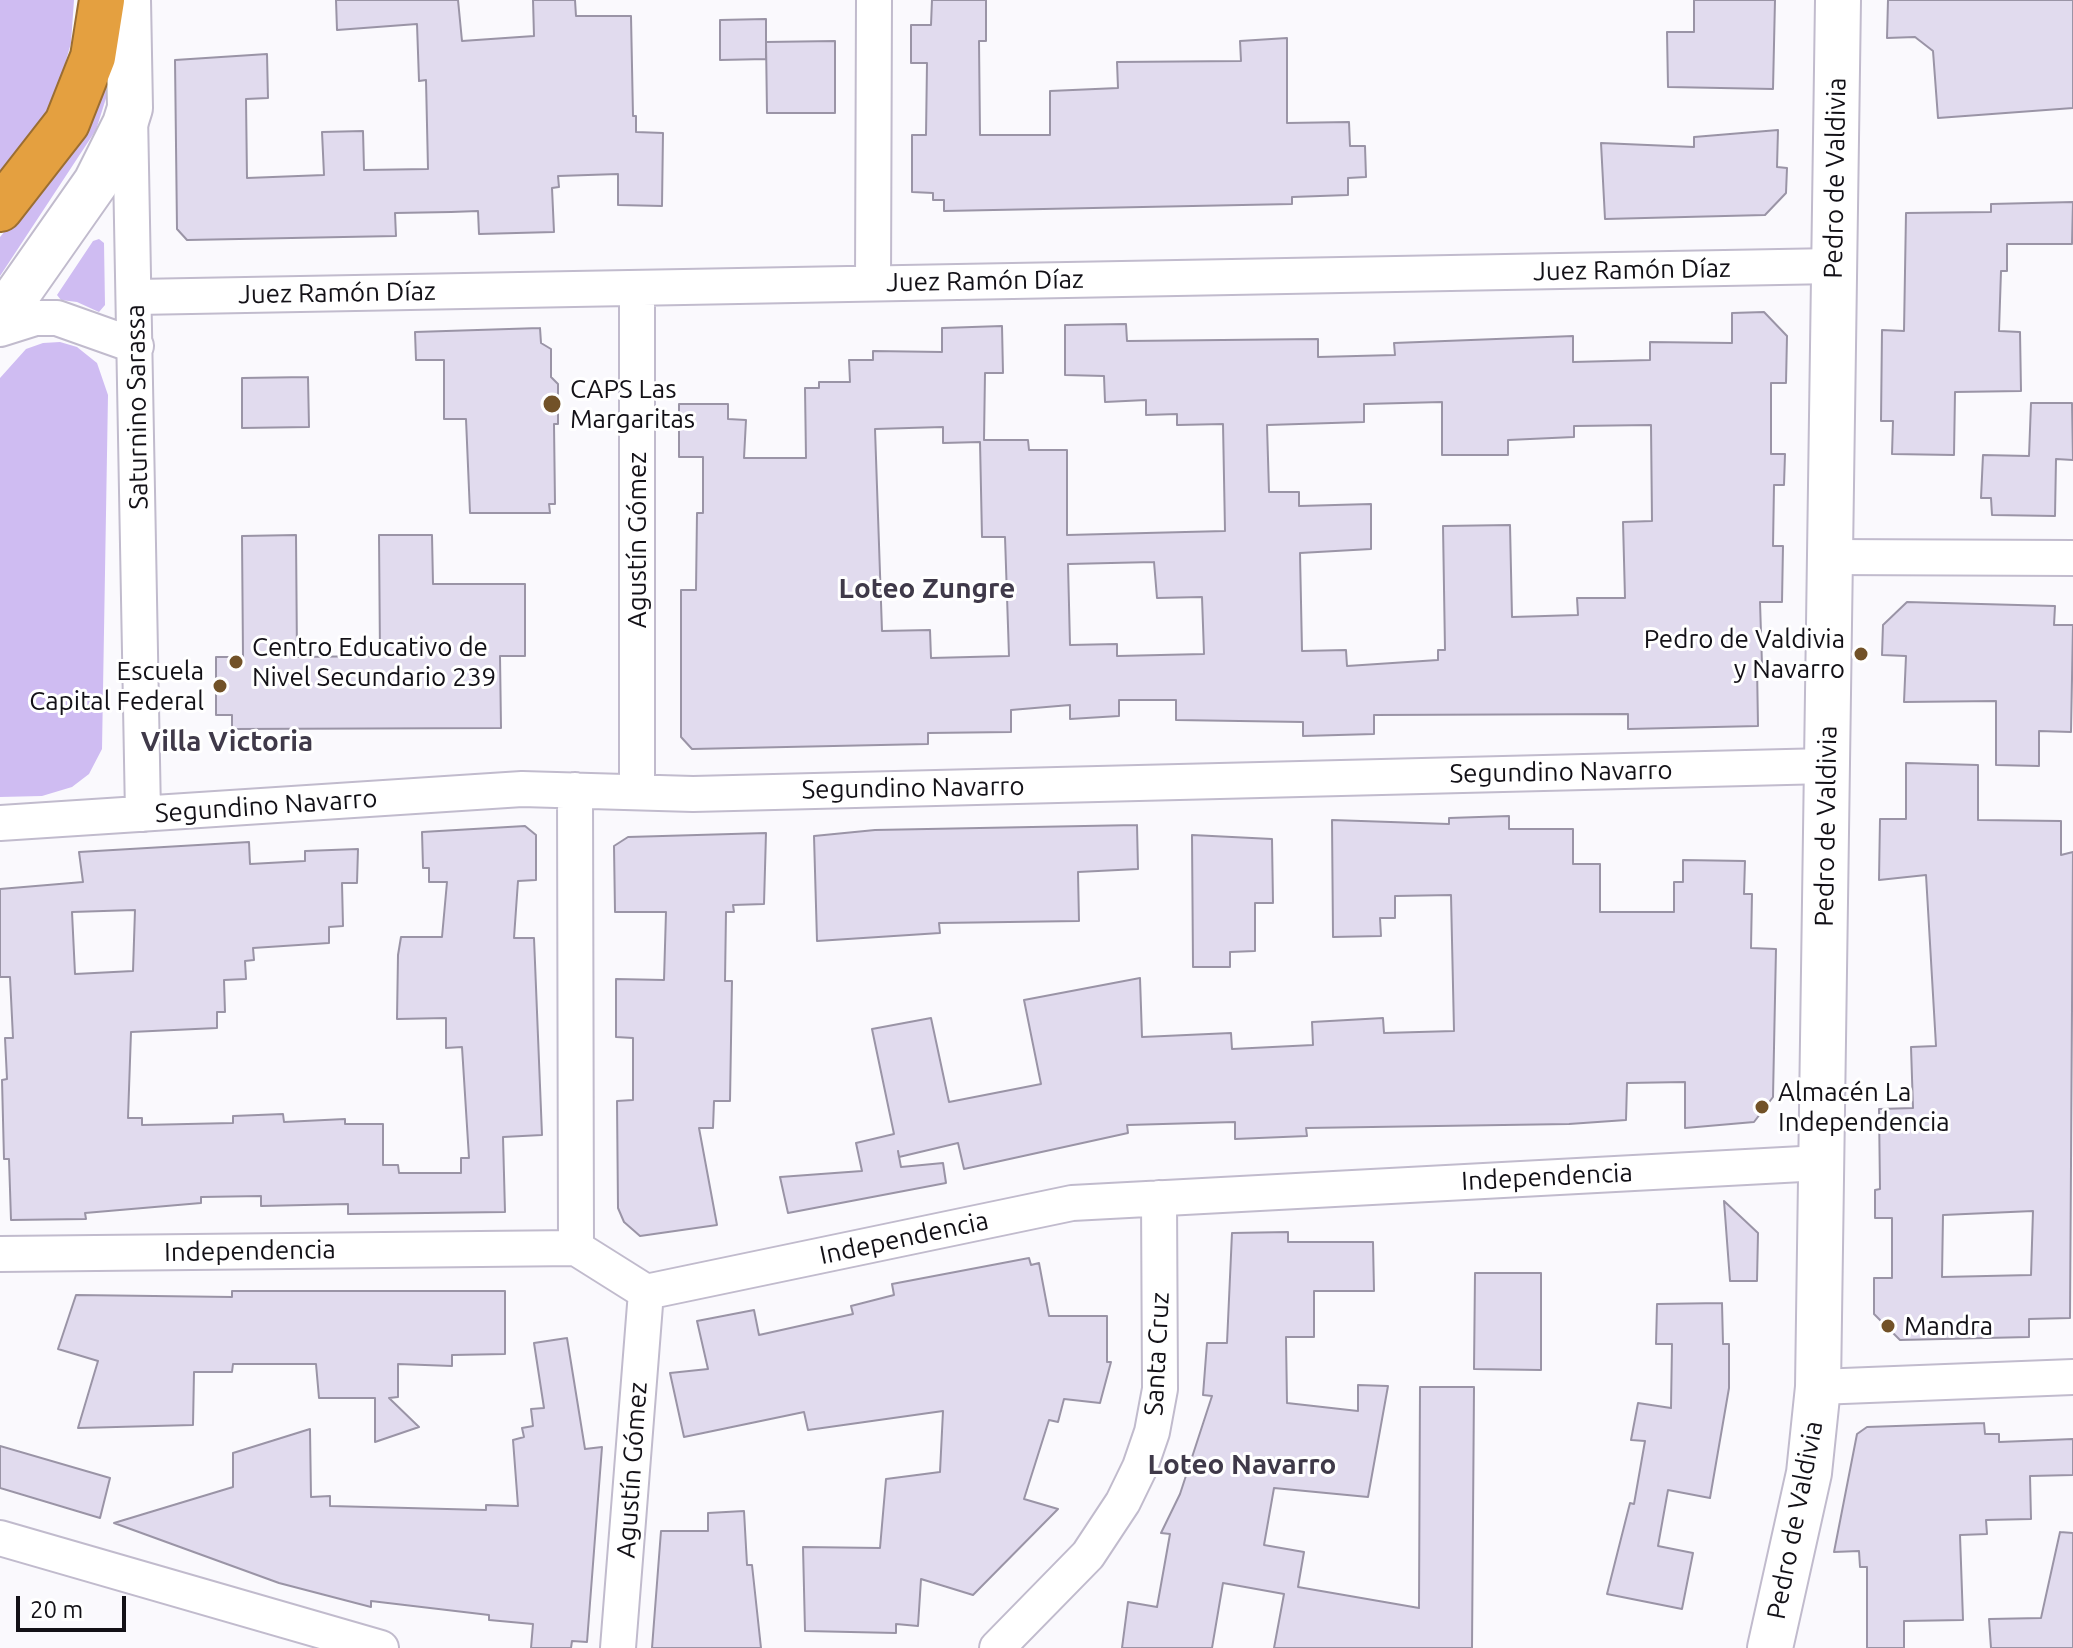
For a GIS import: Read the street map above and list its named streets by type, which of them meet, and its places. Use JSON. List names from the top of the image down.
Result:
{
  "streets": {
    "street": [
      "Pedro de Valdivia",
      "Juez Ramón Díaz",
      "Saturnino Sarassa",
      "Agustín Gómez",
      "Segundino Navarro",
      "Independencia",
      "Santa Cruz"
    ]
  },
  "crossings": [
    ["Pedro de Valdivia", "Juez Ramón Díaz"],
    ["Pedro de Valdivia", "Segundino Navarro"],
    ["Pedro de Valdivia", "Independencia"],
    ["Juez Ramón Díaz", "Saturnino Sarassa"],
    ["Juez Ramón Díaz", "Agustín Gómez"],
    ["Saturnino Sarassa", "Segundino Navarro"],
    ["Agustín Gómez", "Segundino Navarro"],
    ["Agustín Gómez", "Independencia"],
    ["Independencia", "Santa Cruz"]
  ],
  "districts": ["Loteo Zungre", "Villa Victoria", "Loteo Navarro"],
  "places": [
    "CAPS Las Margaritas",
    "Pedro de Valdivia y Navarro",
    "Centro Educativo de Nivel Secundario 239",
    "Escuela Capital Federal",
    "Almacén La Independencia",
    "Mandra"
  ],
  "scale_bar": "20 m"
}
